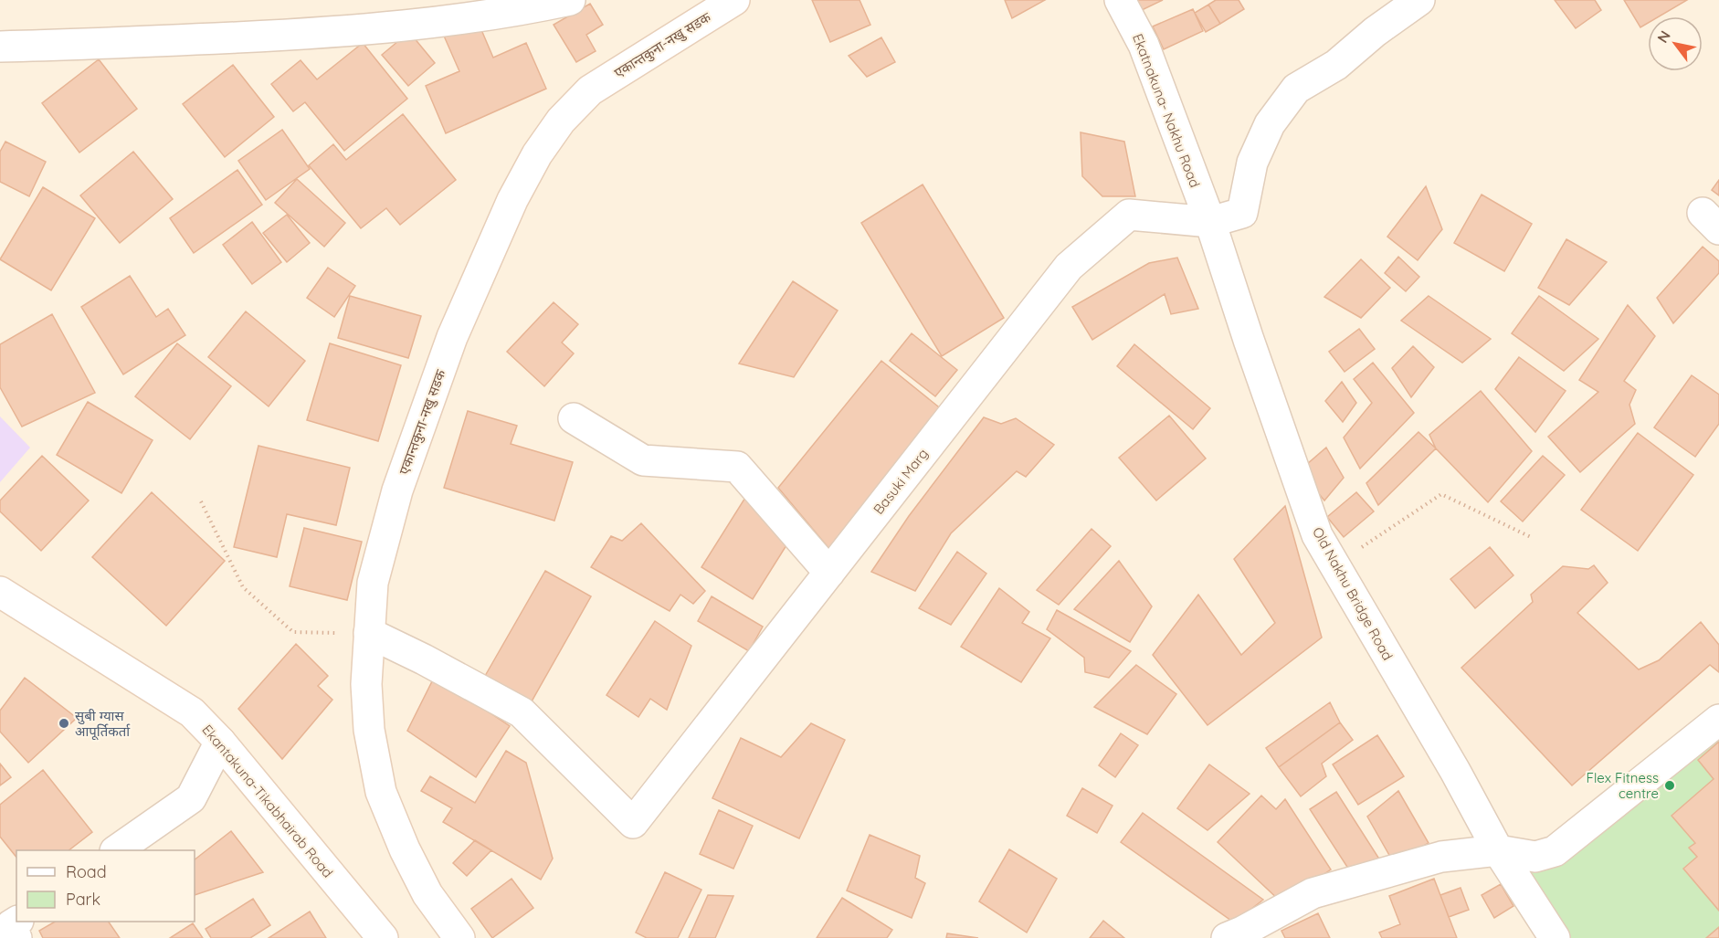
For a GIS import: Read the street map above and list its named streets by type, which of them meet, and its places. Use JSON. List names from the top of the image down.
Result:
{
  "streets": {
    "street": [
      "एकान्तकुना-नखु सडक",
      "Ekatnakuna- Nakhu Road",
      "Basuki Marg",
      "Old Nakhu Bridge Road",
      "Ekantakuna-Tikabhairab Road"
    ]
  },
  "crossings": [
    ["एकान्तकुना-नखु सडक", "Basuki Marg"],
    ["Ekatnakuna- Nakhu Road", "Basuki Marg"],
    ["Ekatnakuna- Nakhu Road", "Old Nakhu Bridge Road"],
    ["Basuki Marg", "Old Nakhu Bridge Road"]
  ],
  "places": ["सुबी ग्यास आपूर्तिकर्ता", "Flex Fitness centre"],
  "legend": ["Road", "Park"],
  "north": "top left"
}
